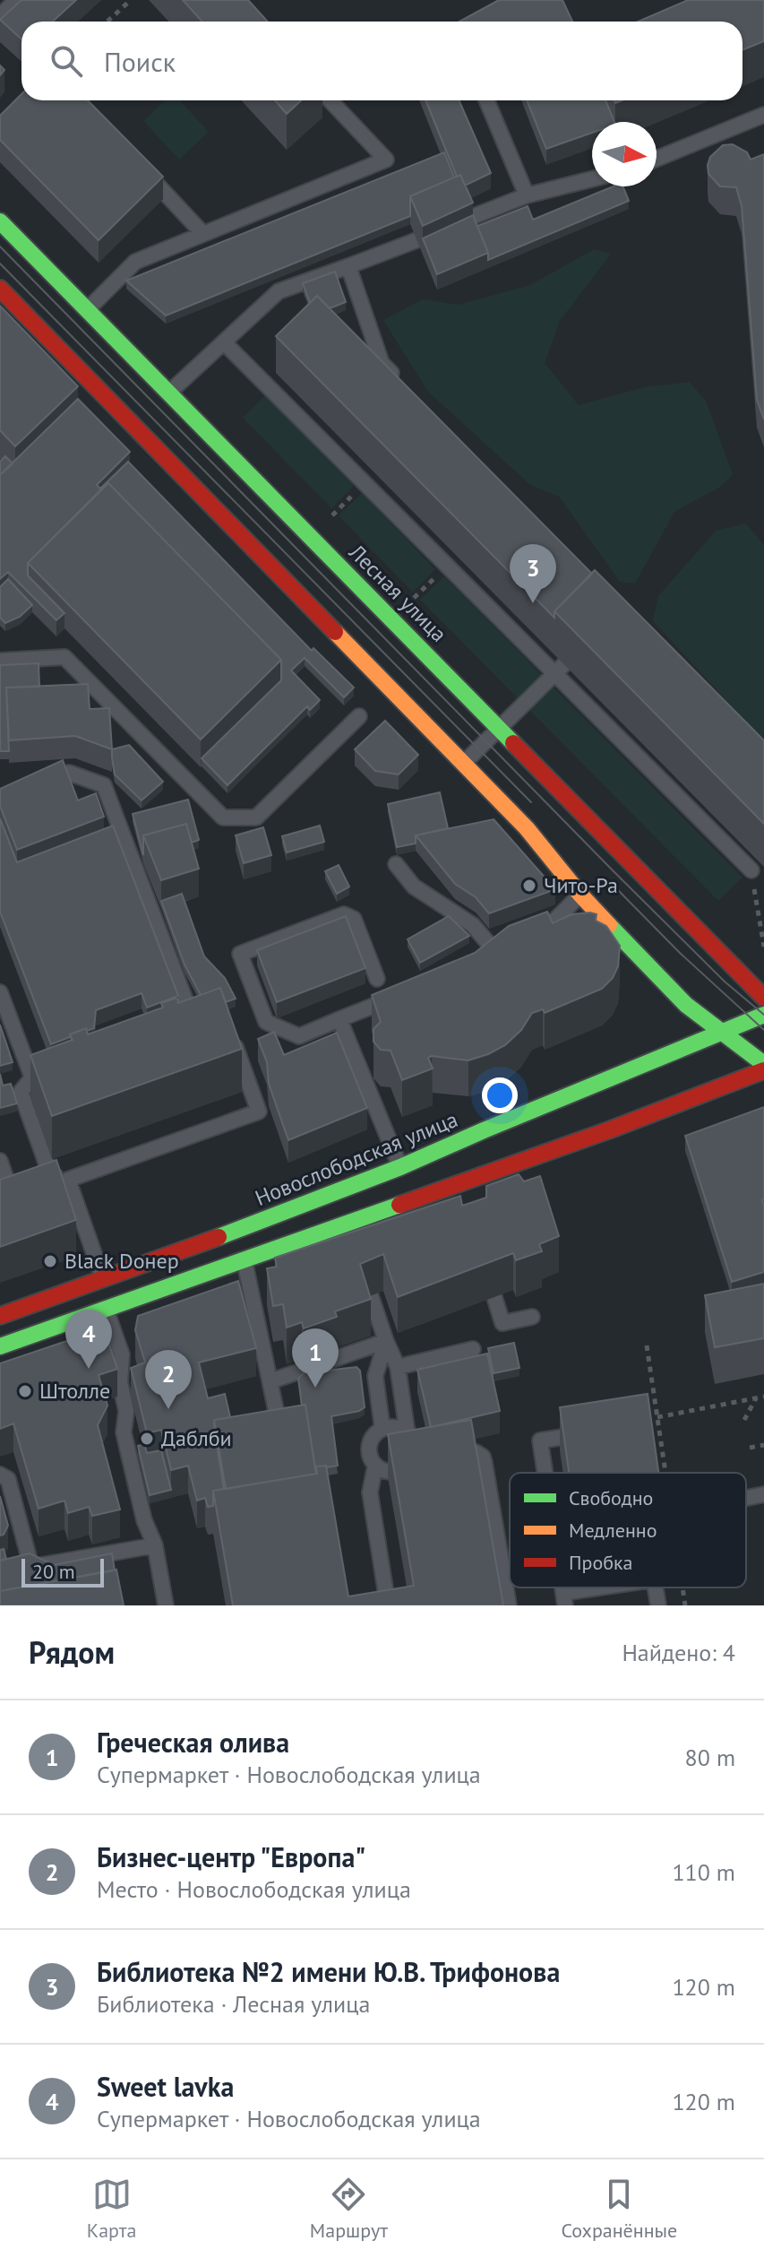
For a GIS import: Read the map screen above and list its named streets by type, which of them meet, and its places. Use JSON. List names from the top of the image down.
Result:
{
  "streets": {
    "street": ["Лесная улица", "Новослободская улица"]
  },
  "places": [
    "Чито-Ра",
    "Black Dонер",
    "Штолле",
    "Даблби"
  ],
  "legend": ["Свободно", "Медленно", "Пробка"],
  "scale_bar": "20 m",
  "north": "right",
  "page": {
    "search": "Поиск",
    "pins": [
      "3",
      "4",
      "1",
      "2"
    ],
    "scale": "20 m",
    "heading": ["Рядом", "Найдено: 4"],
    "list": [
      {
        "mark": "1",
        "name": "Греческая олива",
        "note": "Супермаркет · Новослободская улица",
        "value": "80 m"
      },
      {
        "mark": "2",
        "name": "Бизнес-центр \"Европа\"",
        "note": "Место · Новослободская улица",
        "value": "110 m"
      },
      {
        "mark": "3",
        "name": "Библиотека №2 имени Ю.В. Трифонова",
        "note": "Библиотека · Лесная улица",
        "value": "120 m"
      },
      {
        "mark": "4",
        "name": "Sweet lavka",
        "note": "Супермаркет · Новослободская улица",
        "value": "120 m"
      }
    ],
    "nav": ["Карта", "Маршрут", "Сохранённые"]
  }
}
